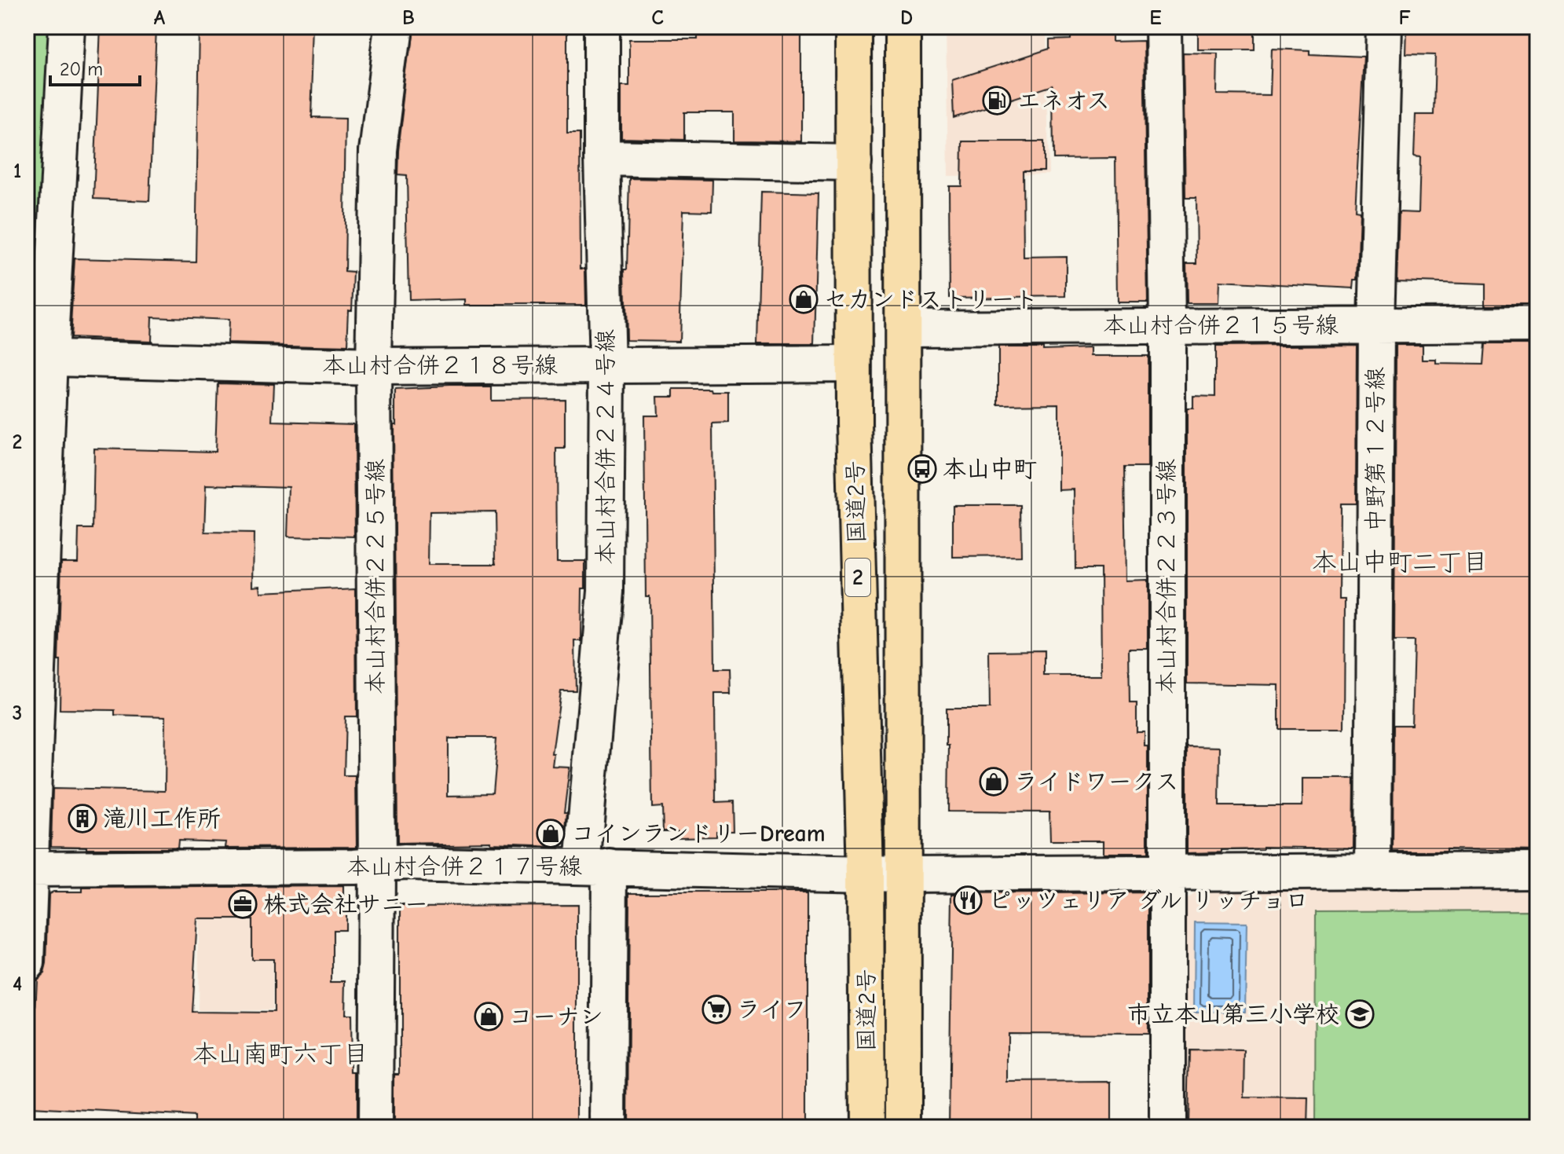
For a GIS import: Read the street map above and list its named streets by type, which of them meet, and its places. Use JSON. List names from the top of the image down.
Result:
{
  "streets": {
    "highway": ["国道2号", "2"],
    "street": [
      "本山村合併２１５号線",
      "本山村合併２１８号線",
      "本山村合併２２４号線",
      "中野第１２号線",
      "本山村合併２２５号線",
      "本山村合併２２３号線",
      "本山村合併２１７号線"
    ]
  },
  "crossings": [
    ["本山村合併２１５号線", "中野第１２号線"],
    ["本山村合併２１５号線", "国道2号"],
    ["本山村合併２１５号線", "本山村合併２２３号線"],
    ["本山村合併２１８号線", "本山村合併２２４号線"],
    ["本山村合併２１８号線", "国道2号"],
    ["本山村合併２１８号線", "本山村合併２２５号線"],
    ["本山村合併２２４号線", "本山村合併２１７号線"],
    ["中野第１２号線", "本山村合併２１７号線"],
    ["国道2号", "本山村合併２１７号線"],
    ["本山村合併２２５号線", "本山村合併２１７号線"],
    ["本山村合併２２３号線", "本山村合併２１７号線"]
  ],
  "districts": ["本山中町二丁目", "本山南町六丁目"],
  "places": {
    "fuel station": ["エネオス"],
    "shop": [
      "セカンドストリート",
      "ライドワークス",
      "コインランドリーDream",
      "コーナン"
    ],
    "bus stop": ["本山中町"],
    "building": ["滝川工作所"],
    "restaurant": ["ピッツェリア ダル リッチョロ"],
    "office": ["株式会社サニー"],
    "supermarket": ["ライフ"],
    "school or university": ["市立本山第三小学校"]
  },
  "scale_bar": "20 m",
  "grid": {
    "columns": [
      "A",
      "B",
      "C",
      "D",
      "E",
      "F"
    ],
    "rows": [
      "1",
      "2",
      "3",
      "4"
    ]
  }
}
